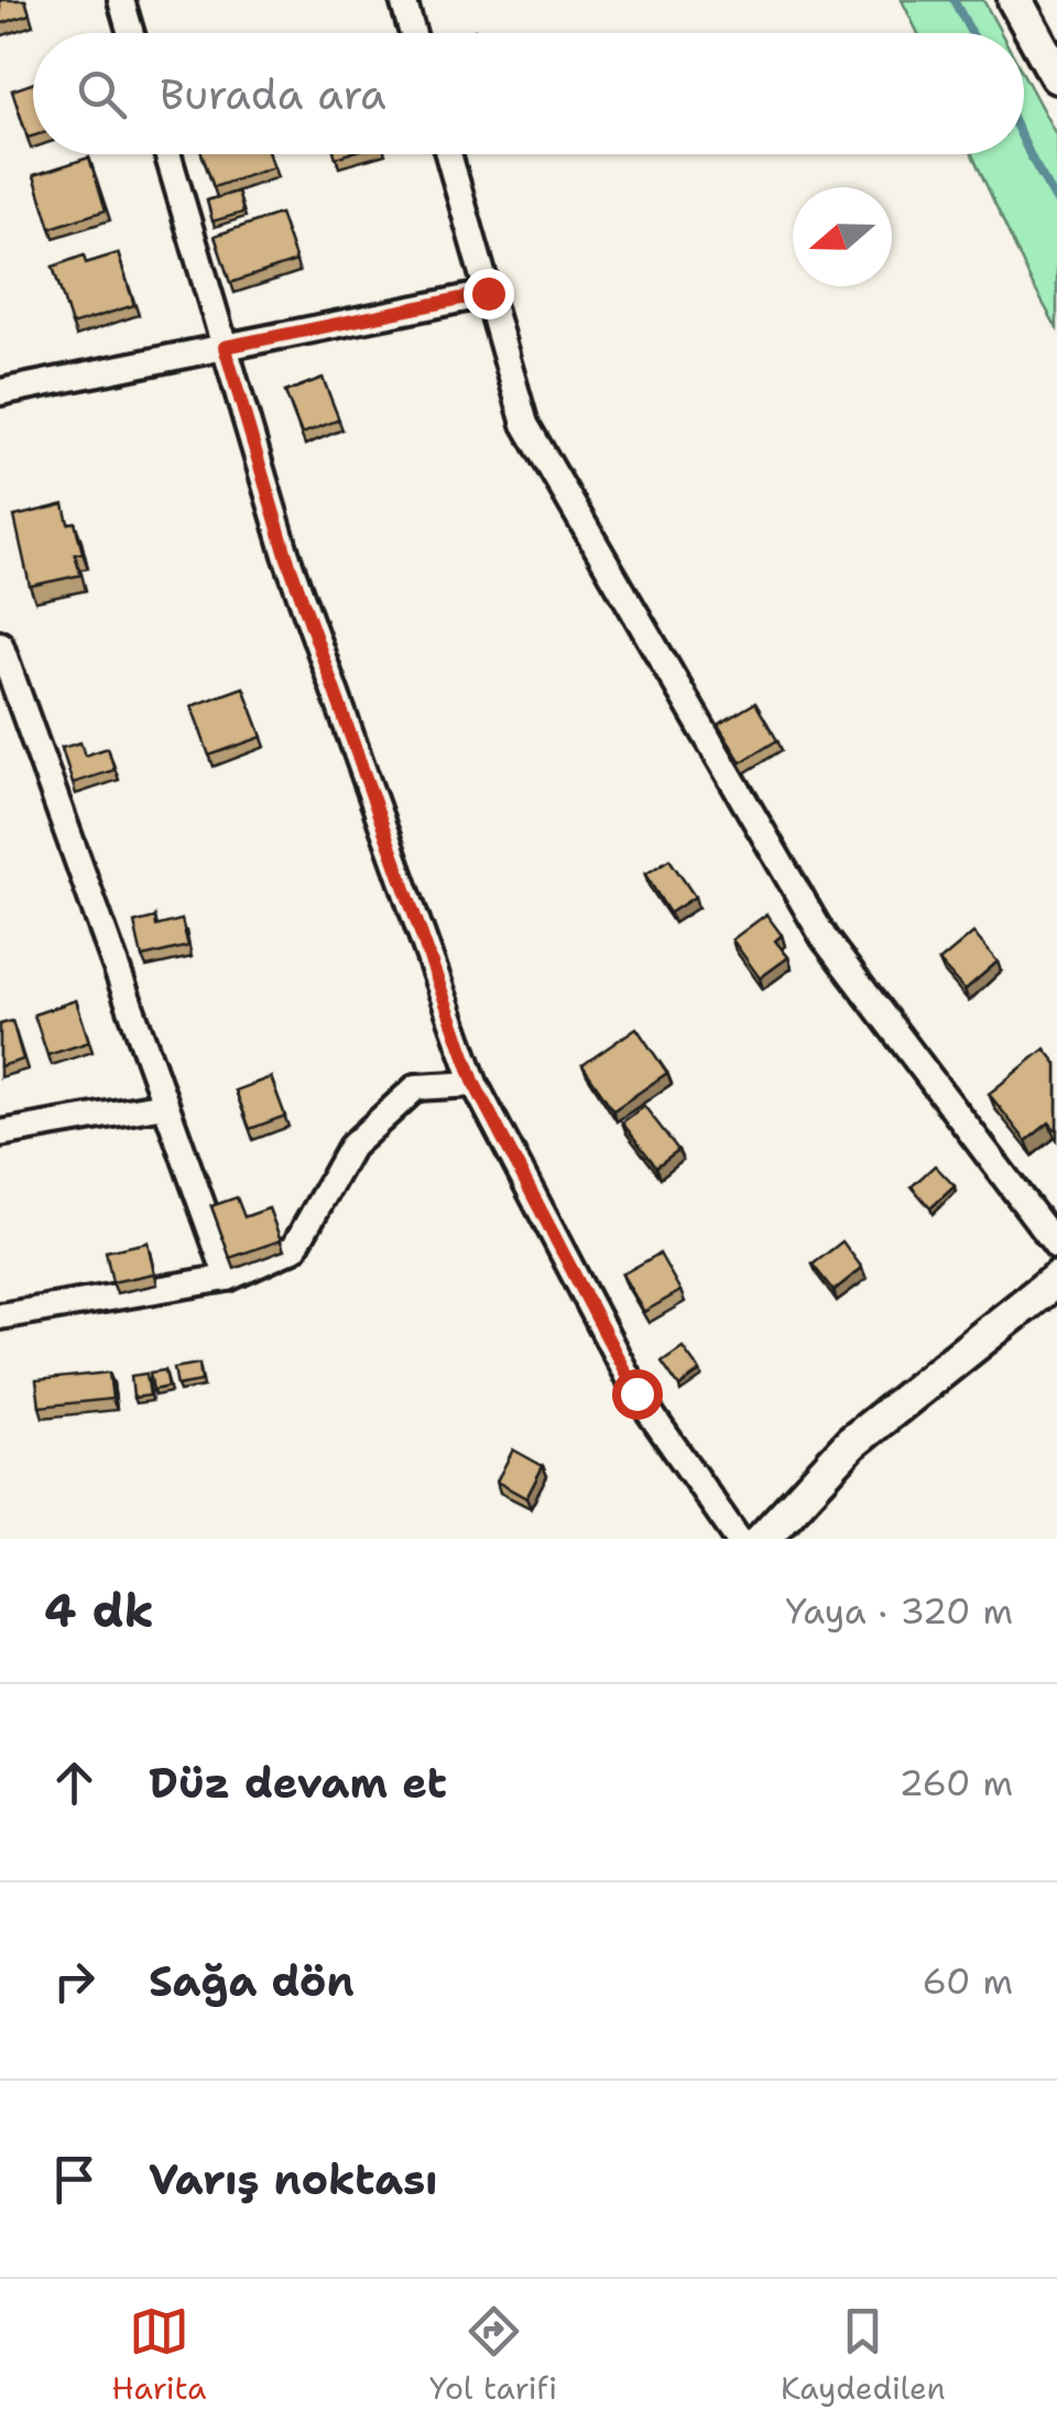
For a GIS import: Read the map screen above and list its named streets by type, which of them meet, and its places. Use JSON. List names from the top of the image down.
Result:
{
  "north": "left",
  "page": {
    "search": "Burada ara",
    "heading": ["4 dk", "Yaya · 320 m"],
    "list": [
      ["Düz devam et", "260 m"],
      ["Sağa dön", "60 m"],
      "Varış noktası"
    ],
    "nav": ["Harita", "Yol tarifi", "Kaydedilen"]
  }
}
